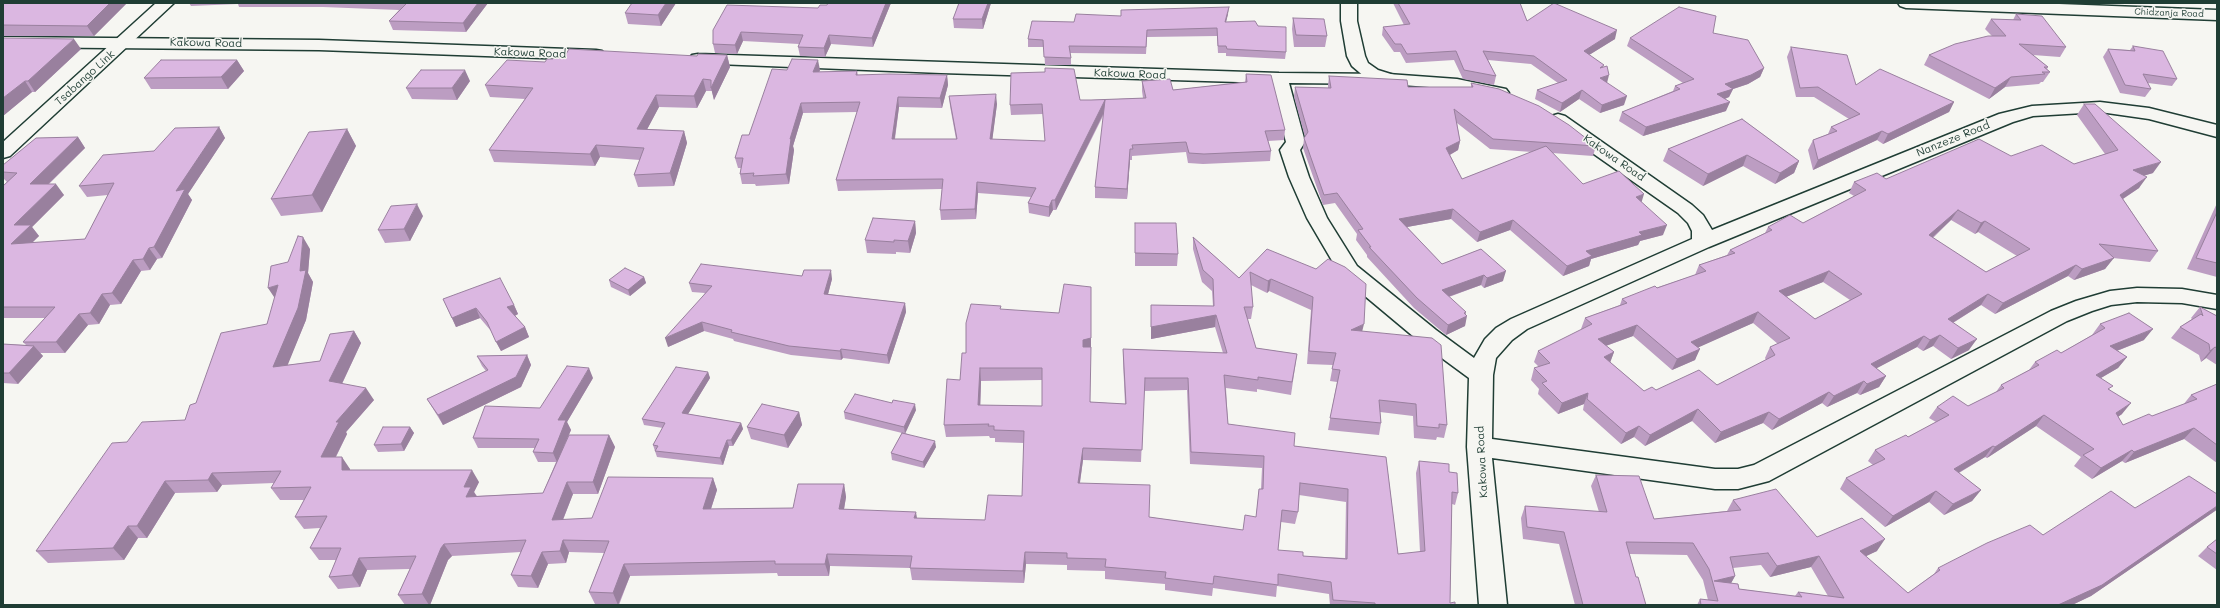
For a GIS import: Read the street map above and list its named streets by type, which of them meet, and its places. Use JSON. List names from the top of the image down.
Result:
{
  "streets": {
    "street": [
      "Chidzanja Road",
      "Kakowa Road",
      "Tsabango Link",
      "Nanzeze Road"
    ]
  },
  "crossings": [
    ["Kakowa Road", "Tsabango Link"],
    ["Kakowa Road", "Nanzeze Road"]
  ]
}
